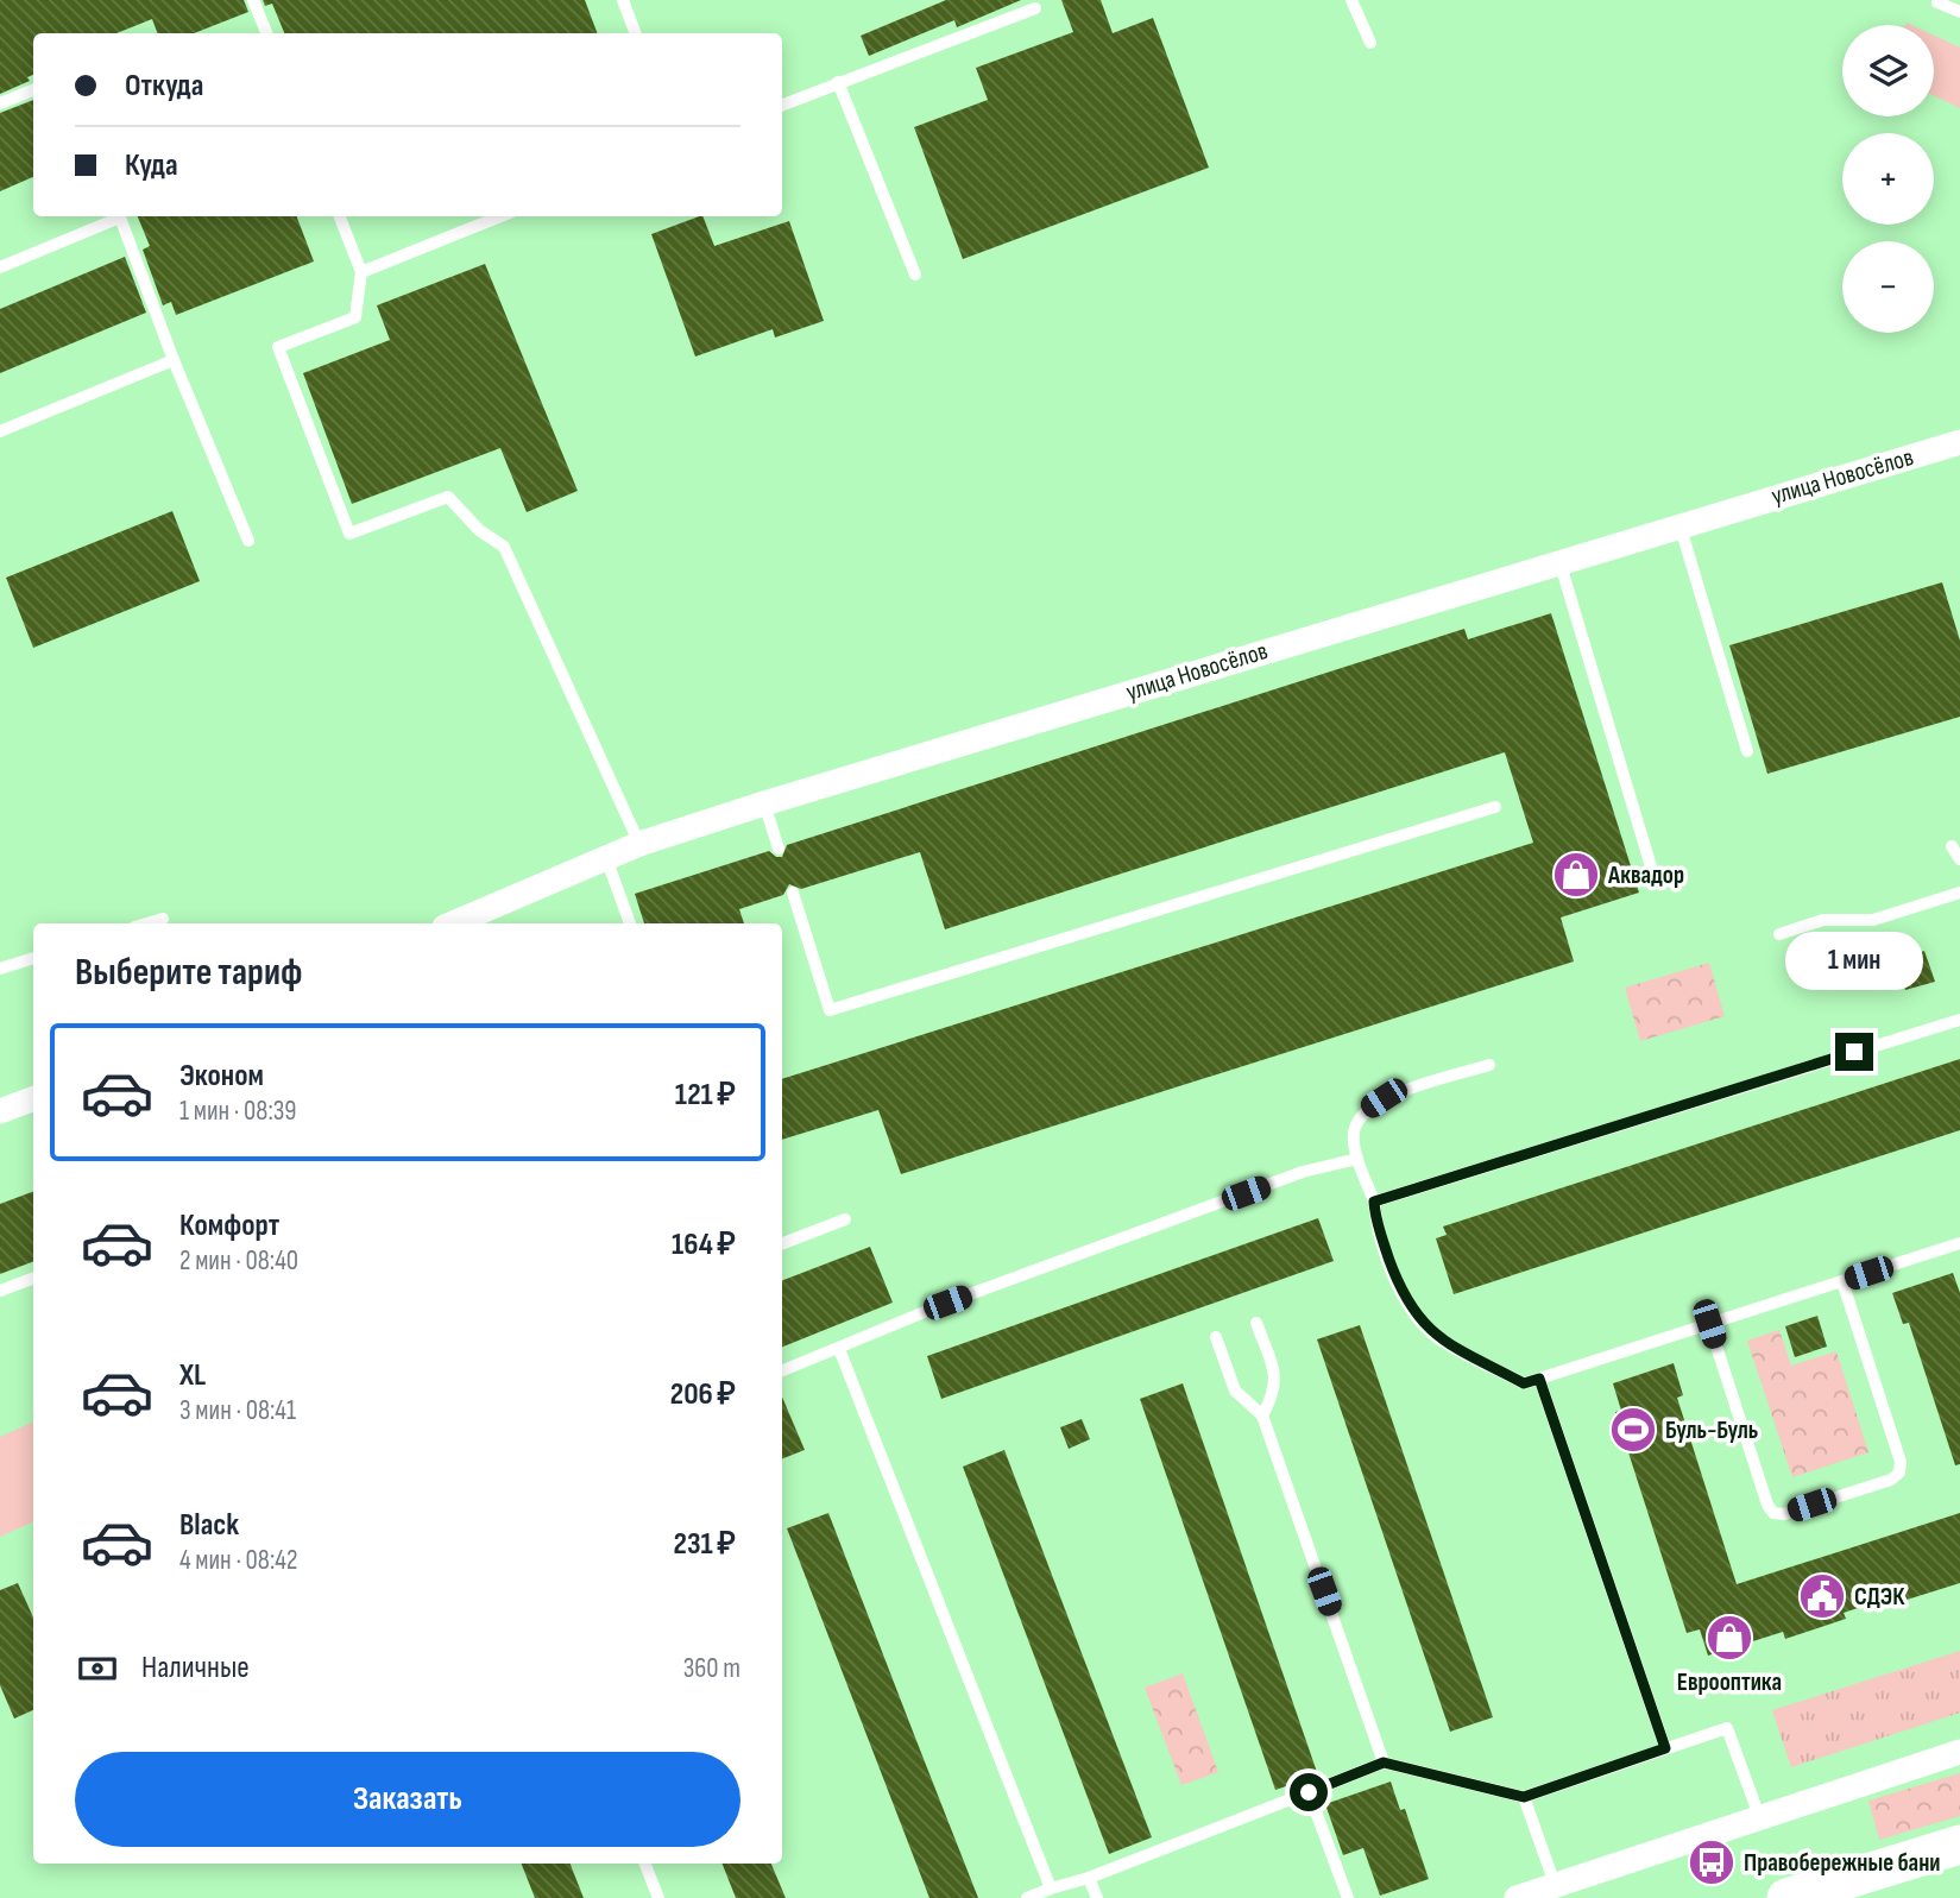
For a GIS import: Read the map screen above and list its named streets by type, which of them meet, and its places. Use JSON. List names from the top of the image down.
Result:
{
  "streets": {
    "street": ["улица Новосёлов"]
  },
  "places": {
    "shop": ["Аквадор", "Еврооптика"],
    "sports": ["Буль-Буль"],
    "public building": ["СДЭК"],
    "bus stop": ["Правобережные бани"]
  },
  "page": {
    "map_buttons": ["+", "−"],
    "banner": ["Откуда", "Куда"],
    "heading": "Выберите тариф",
    "bubble": "1 мин",
    "list": [
      {
        "name": "Эконом",
        "note": "1 мин · 08:39",
        "value": "121 ₽"
      },
      {
        "name": "Комфорт",
        "note": "2 мин · 08:40",
        "value": "164 ₽"
      },
      {
        "name": "XL",
        "note": "3 мин · 08:41",
        "value": "206 ₽"
      },
      {
        "name": "Black",
        "note": "4 мин · 08:42",
        "value": "231 ₽"
      }
    ],
    "pay": ["Наличные", "360 m"],
    "buttons": "Заказать"
  }
}
